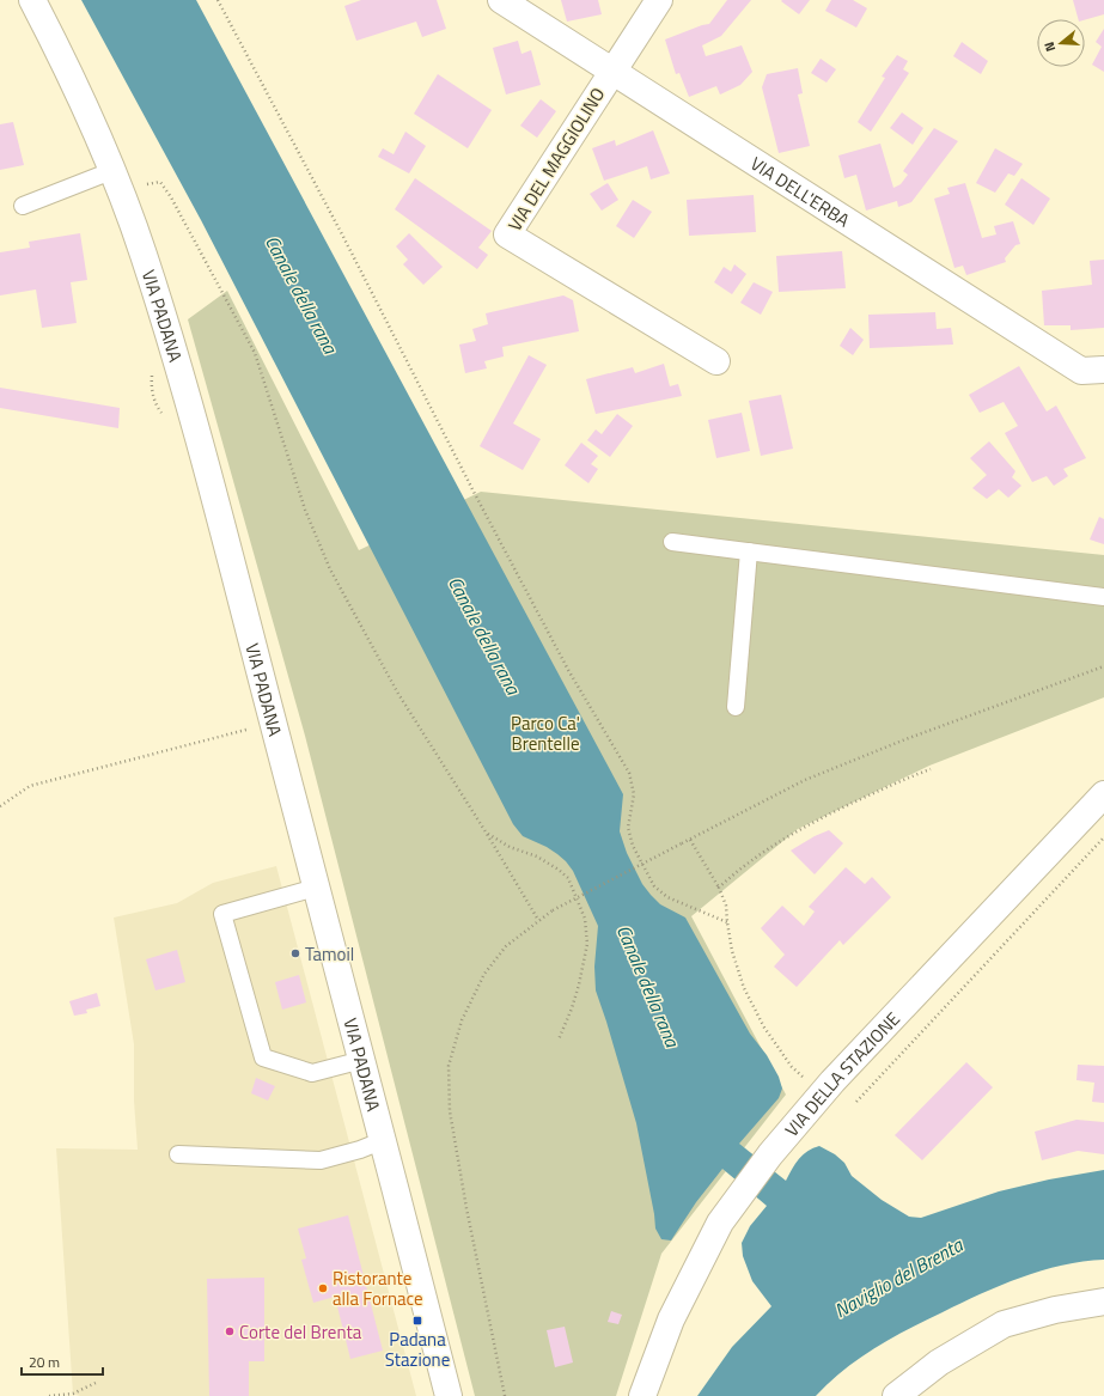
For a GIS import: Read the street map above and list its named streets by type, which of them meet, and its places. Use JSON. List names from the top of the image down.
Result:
{
  "streets": {
    "street": [
      "VIA DEL MAGGIOLINO",
      "VIA DELL'ERBA",
      "VIA PADANA",
      "VIA DELLA STAZIONE"
    ]
  },
  "crossings": [
    ["VIA DEL MAGGIOLINO", "VIA DELL'ERBA"]
  ],
  "water": ["Canale della rana", "Naviglio del Brenta"],
  "parks": ["Parco Ca' Brentelle"],
  "places": {
    "other": ["Tamoil", "Ristorante alla Fornace", "Corte del Brenta"],
    "transit": ["Padana Stazione"]
  },
  "scale_bar": "20 m",
  "north": "left"
}
